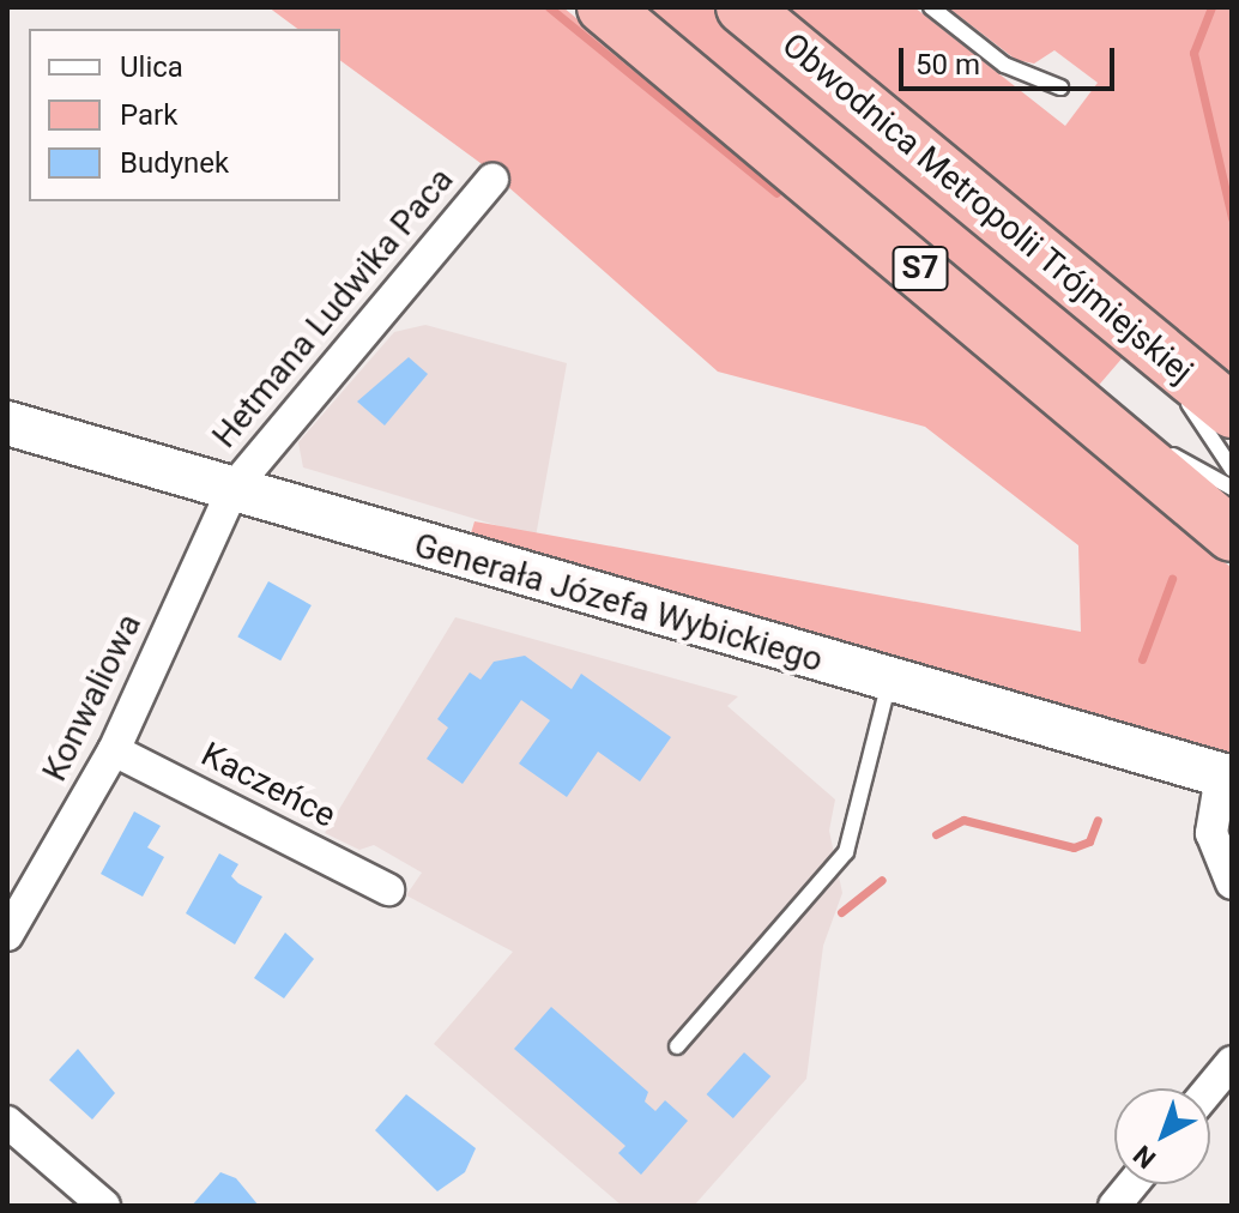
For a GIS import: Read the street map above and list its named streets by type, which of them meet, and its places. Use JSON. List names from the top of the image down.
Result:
{
  "streets": {
    "highway": ["Obwodnica Metropolii Trójmiejskiej", "S7"],
    "main road": ["Generała Józefa Wybickiego"],
    "street": ["Hetmana Ludwika Paca", "Konwaliowa", "Kaczeńce"]
  },
  "crossings": [
    ["Hetmana Ludwika Paca", "Generała Józefa Wybickiego"],
    ["Hetmana Ludwika Paca", "Konwaliowa"],
    ["Generała Józefa Wybickiego", "Konwaliowa"],
    ["Konwaliowa", "Kaczeńce"]
  ],
  "legend": ["Ulica", "Park", "Budynek"],
  "scale_bar": "50 m",
  "north": "bottom left"
}
